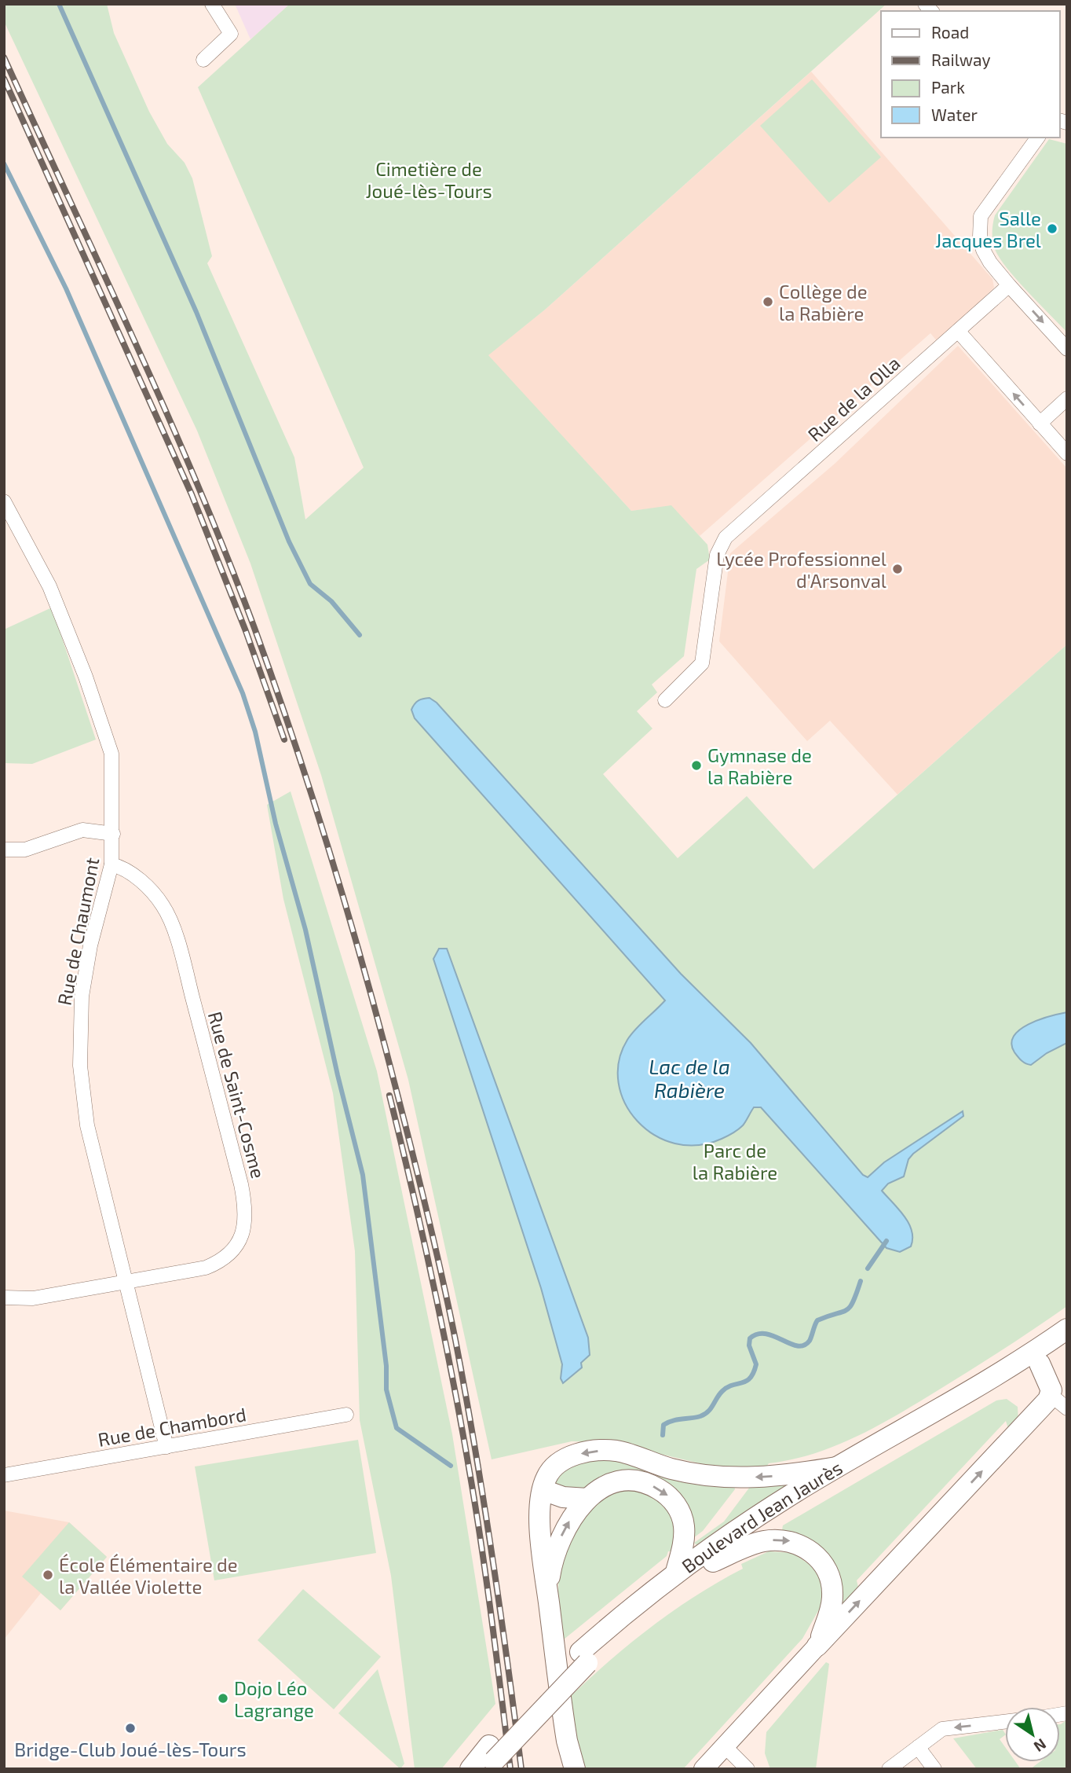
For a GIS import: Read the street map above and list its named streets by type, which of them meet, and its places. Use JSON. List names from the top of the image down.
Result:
{
  "streets": {
    "main road": ["Boulevard Jean Jaurès"],
    "street": [
      "Rue de la Olla",
      "Rue de Chaumont",
      "Rue de Saint-Cosme",
      "Rue de Chambord"
    ]
  },
  "crossings": [
    ["Rue de Chaumont", "Rue de Saint-Cosme"],
    ["Rue de Chaumont", "Rue de Chambord"]
  ],
  "water": ["Lac de la Rabière"],
  "parks": ["Cimetière de Joué-lès-Tours", "Parc de la Rabière"],
  "places": [
    "Salle Jacques Brel",
    "Collège de la Rabière",
    "Lycée Professionnel d'Arsonval",
    "Gymnase de la Rabière",
    "École Élémentaire de la Vallée Violette",
    "Dojo Léo Lagrange",
    "Bridge-Club Joué-lès-Tours"
  ],
  "legend": [
    "Road",
    "Railway",
    "Park",
    "Water"
  ],
  "north": "bottom right"
}
